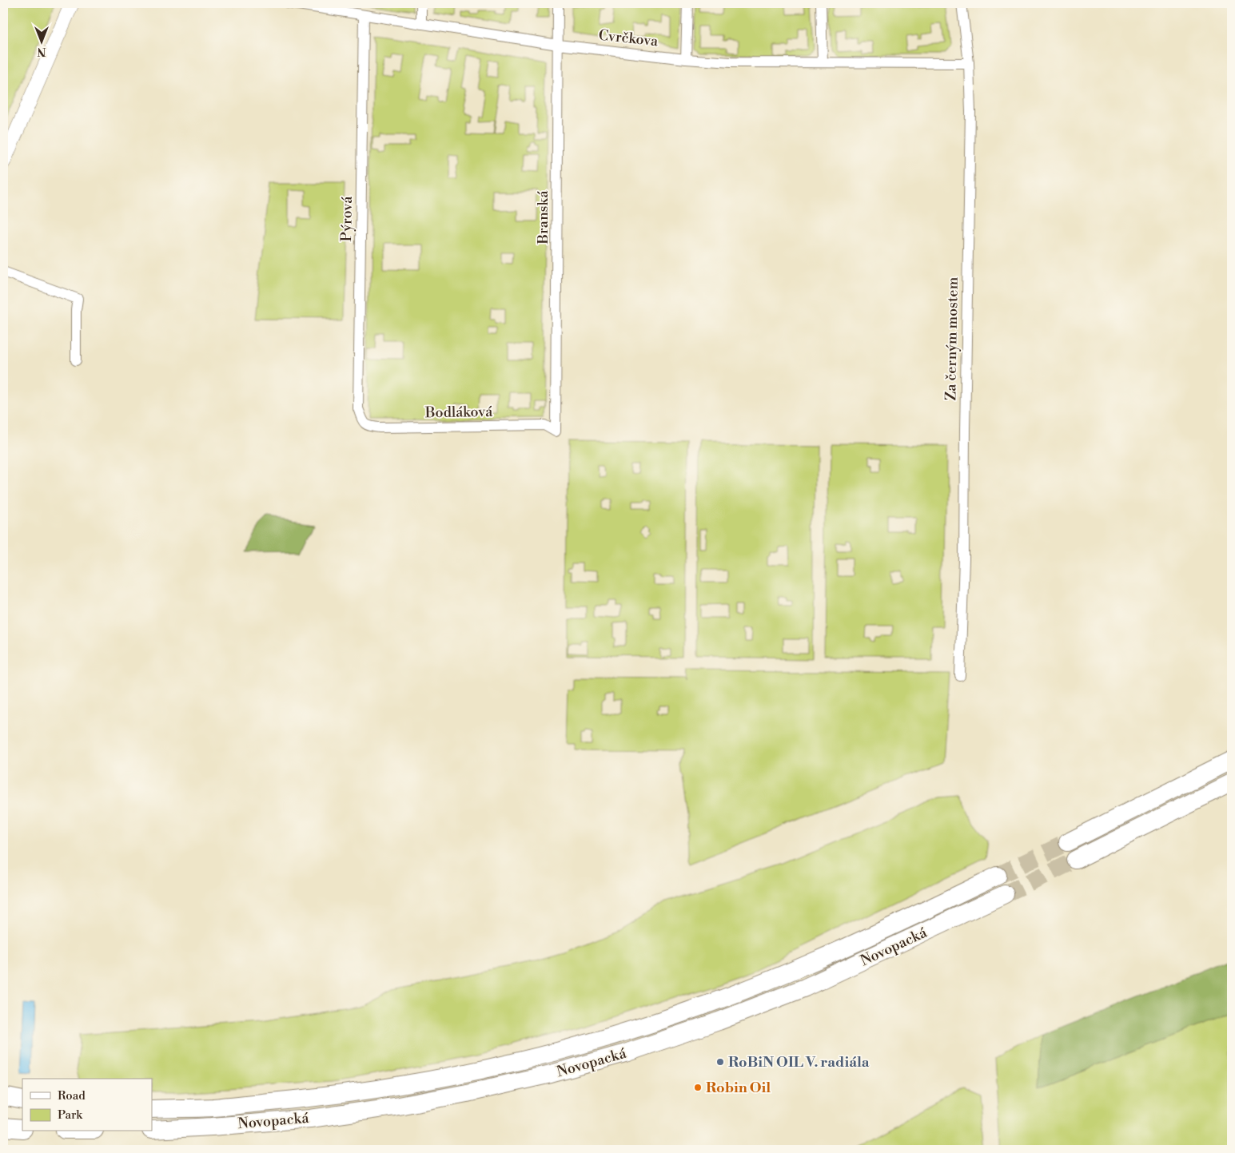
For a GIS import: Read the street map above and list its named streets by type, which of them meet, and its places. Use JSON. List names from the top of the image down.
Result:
{
  "streets": {
    "highway": ["Novopacká"],
    "street": [
      "Cvrčkova",
      "Branská",
      "Pýrová",
      "Za černým mostem",
      "Bodláková"
    ]
  },
  "crossings": [
    ["Cvrčkova", "Branská"],
    ["Cvrčkova", "Pýrová"],
    ["Cvrčkova", "Za černým mostem"],
    ["Branská", "Bodláková"],
    ["Pýrová", "Bodláková"]
  ],
  "places": ["RoBiN OIL V. radiála", "Robin Oil"],
  "legend": ["Road", "Park"],
  "north": "bottom"
}
